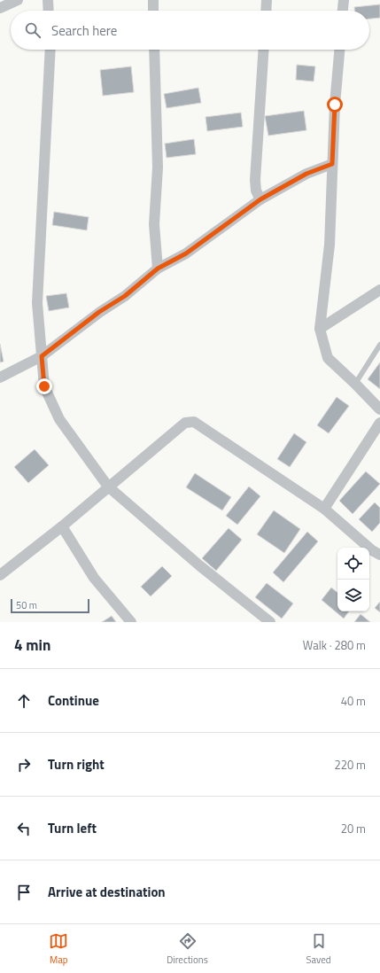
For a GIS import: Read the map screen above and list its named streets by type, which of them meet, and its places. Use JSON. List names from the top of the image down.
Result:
{
  "scale_bar": "50 m",
  "page": {
    "search": "Search here",
    "scale": "50 m",
    "heading": ["4 min", "Walk · 280 m"],
    "list": [
      ["Continue", "40 m"],
      ["Turn right", "220 m"],
      ["Turn left", "20 m"],
      "Arrive at destination"
    ],
    "nav": ["Map", "Directions", "Saved"]
  }
}
